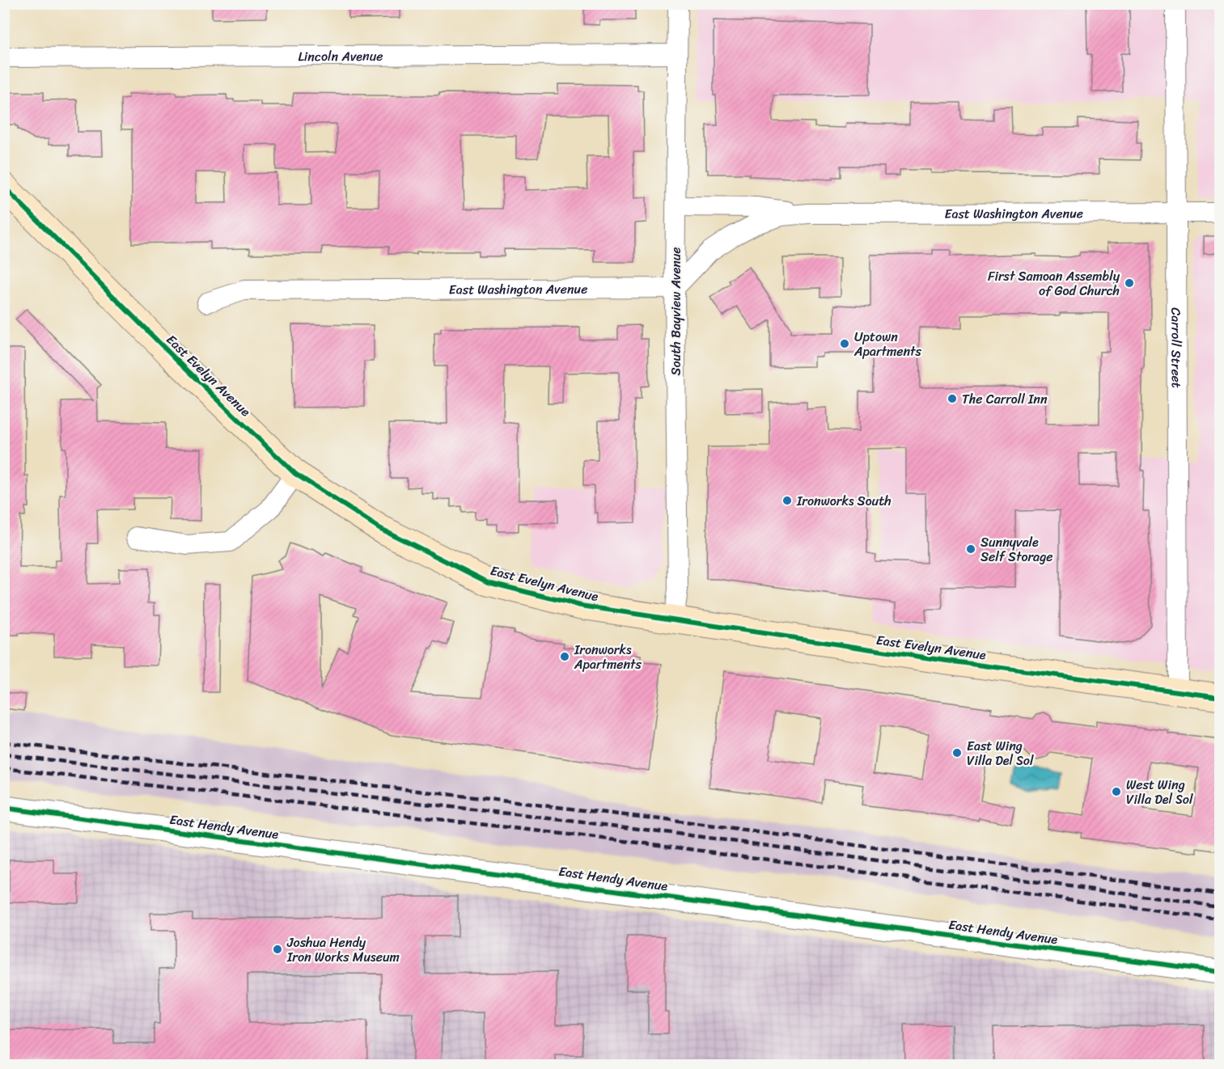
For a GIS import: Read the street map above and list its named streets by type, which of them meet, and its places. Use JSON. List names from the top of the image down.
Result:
{
  "streets": {
    "main road": ["East Evelyn Avenue"],
    "street": [
      "Lincoln Avenue",
      "East Washington Avenue",
      "South Bayview Avenue",
      "Carroll Street",
      "East Hendy Avenue"
    ]
  },
  "crossings": [
    ["Lincoln Avenue", "South Bayview Avenue"],
    ["East Washington Avenue", "South Bayview Avenue"],
    ["East Washington Avenue", "Carroll Street"],
    ["South Bayview Avenue", "East Evelyn Avenue"],
    ["Carroll Street", "East Evelyn Avenue"]
  ],
  "places": [
    "First Samoan Assembly of God Church",
    "Uptown Apartments",
    "The Carroll Inn",
    "Ironworks South",
    "Sunnyvale Self Storage",
    "Ironworks Apartments",
    "East Wing Villa Del Sol",
    "West Wing Villa Del Sol",
    "Joshua Hendy Iron Works Museum"
  ]
}
